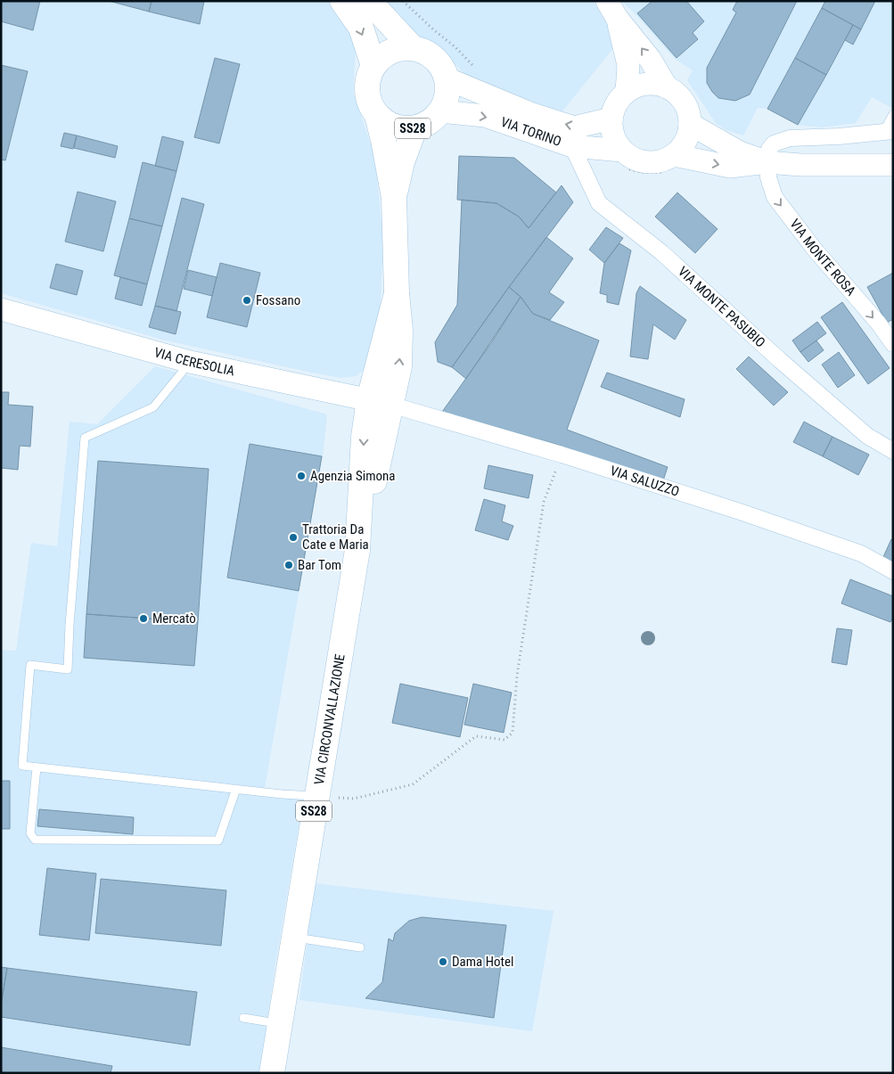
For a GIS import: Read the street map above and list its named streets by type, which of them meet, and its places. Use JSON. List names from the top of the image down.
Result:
{
  "streets": {
    "main road": [
      "SS28",
      "VIA TORINO",
      "VIA CERESOLIA",
      "VIA CIRCONVALLAZIONE"
    ],
    "street": ["VIA MONTE ROSA", "VIA MONTE PASUBIO", "VIA SALUZZO"]
  },
  "crossings": [
    ["SS28", "VIA TORINO"],
    ["SS28", "VIA CIRCONVALLAZIONE"],
    ["VIA TORINO", "VIA MONTE PASUBIO"],
    ["VIA TORINO", "VIA CIRCONVALLAZIONE"],
    ["VIA CERESOLIA", "VIA SALUZZO"],
    ["VIA CERESOLIA", "VIA CIRCONVALLAZIONE"],
    ["VIA SALUZZO", "VIA CIRCONVALLAZIONE"]
  ],
  "one_way": ["VIA MONTE ROSA"],
  "places": [
    "Fossano",
    "Agenzia Simona",
    "Trattoria Da Cate e Maria",
    "Bar Tom",
    "Mercatò",
    "Dama Hotel"
  ]
}
